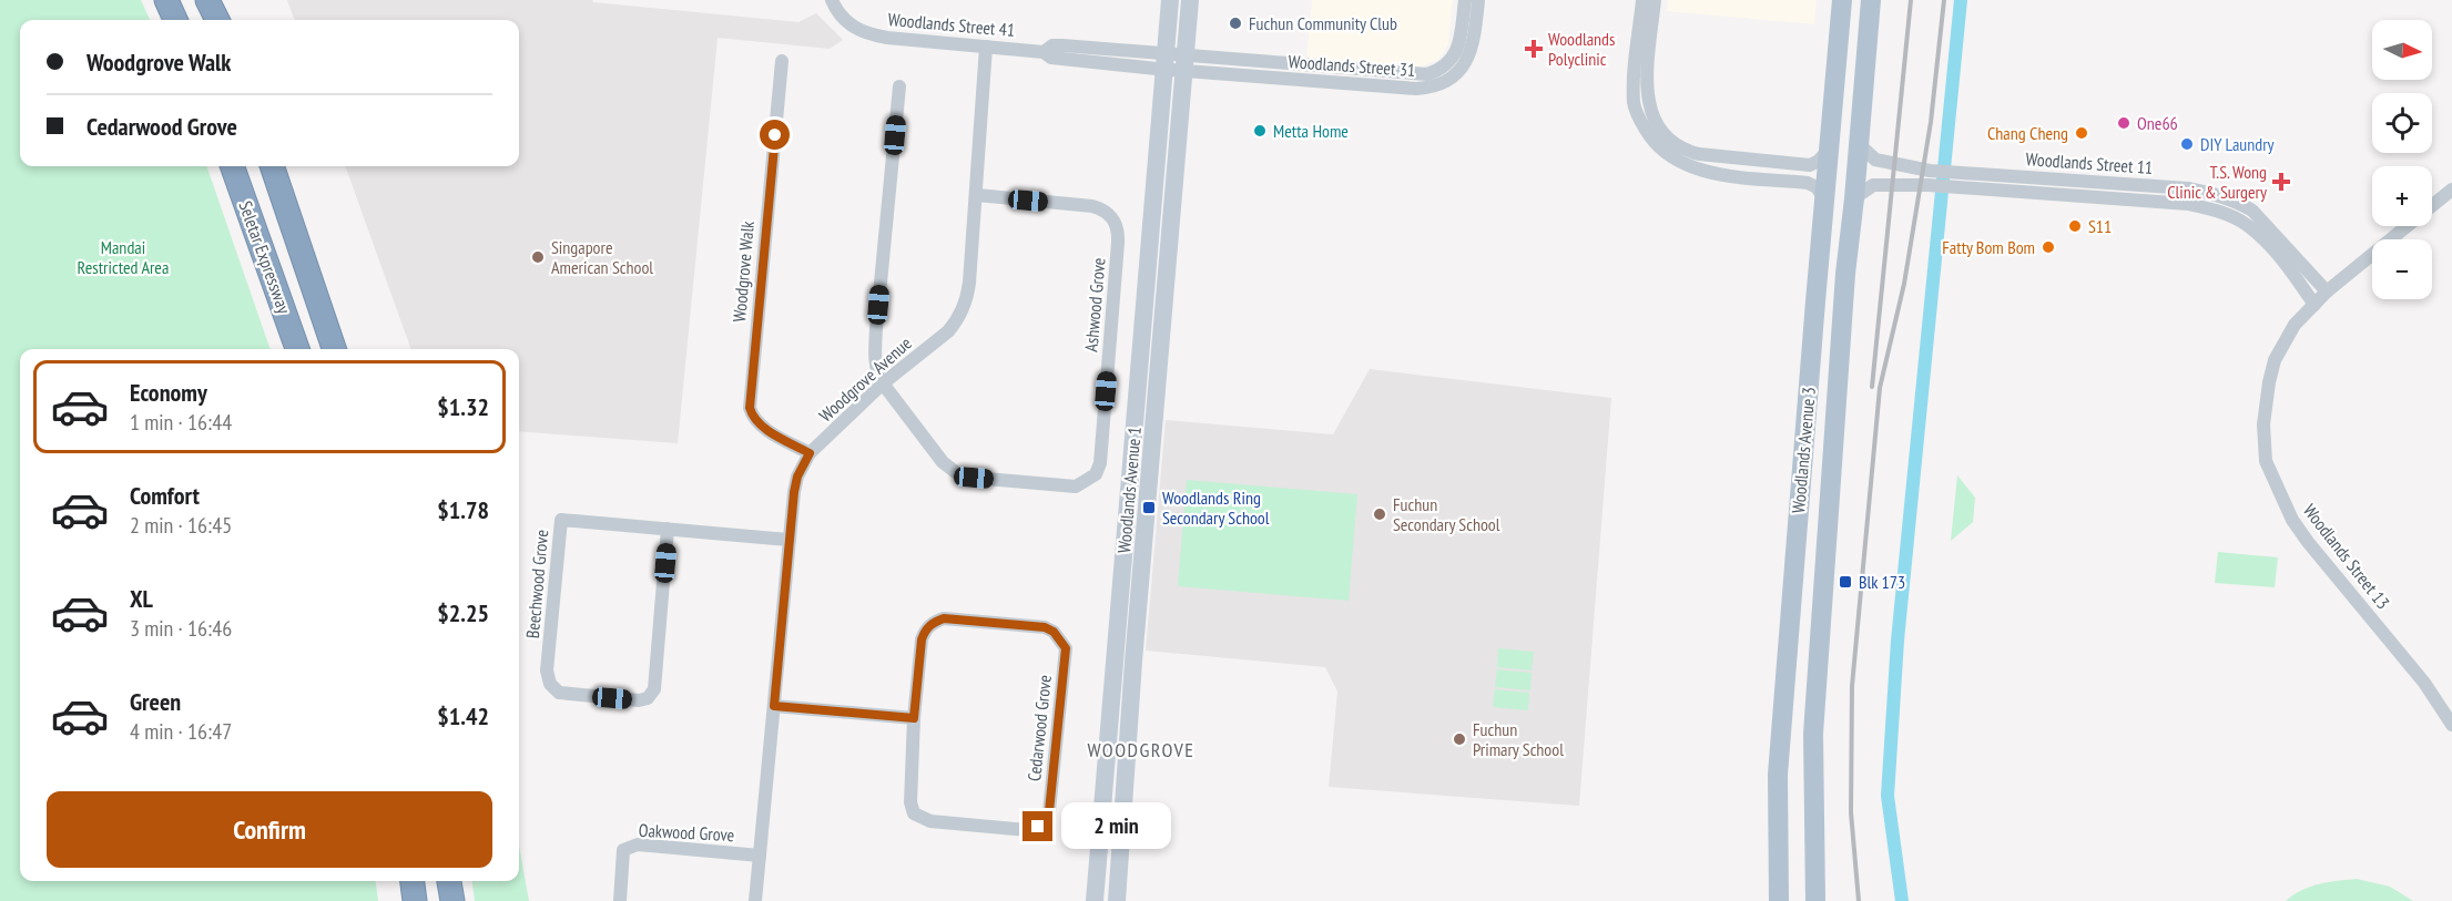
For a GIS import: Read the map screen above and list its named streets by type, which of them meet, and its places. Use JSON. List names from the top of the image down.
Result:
{
  "streets": {
    "highway": ["Seletar Expressway"],
    "main road": ["Woodlands Avenue 3", "Woodlands Avenue 1"],
    "street": [
      "Woodlands Street 41",
      "Woodlands Street 31",
      "Woodlands Street 11",
      "Woodgrove Walk",
      "Ashwood Grove",
      "Woodgrove Avenue",
      "Woodlands Street 13",
      "Beechwood Grove",
      "Cedarwood Grove",
      "Oakwood Grove"
    ]
  },
  "crossings": [
    ["Woodlands Street 41", "Woodlands Street 31"],
    ["Woodlands Street 41", "Woodgrove Avenue"],
    ["Woodlands Street 41", "Woodlands Avenue 1"],
    ["Woodlands Street 31", "Woodlands Avenue 1"],
    ["Woodlands Street 11", "Woodlands Avenue 3"],
    ["Woodlands Street 11", "Woodlands Street 13"],
    ["Woodgrove Walk", "Woodgrove Avenue"],
    ["Ashwood Grove", "Woodgrove Avenue"],
    ["Woodgrove Avenue", "Beechwood Grove"],
    ["Woodgrove Avenue", "Oakwood Grove"]
  ],
  "districts": ["WOODGROVE"],
  "parks": ["Mandai Restricted Area"],
  "places": {
    "other": [
      "Fuchun Community Club",
      "One66",
      "Metta Home",
      "Chang Cheng",
      "DIY Laundry",
      "S11",
      "Fatty Bom Bom",
      "Singapore American School",
      "Fuchun Secondary School",
      "Fuchun Primary School"
    ],
    "health": ["Woodlands Polyclinic", "T.S. Wong Clinic & Surgery"],
    "transit": ["Woodlands Ring Secondary School", "Blk 173"]
  },
  "north": "right",
  "page": {
    "map_buttons": ["+", "−"],
    "banner": ["Woodgrove Walk", "Cedarwood Grove"],
    "list": [
      {
        "name": "Economy",
        "note": "1 min · 16:44",
        "value": "$1.32"
      },
      {
        "name": "Comfort",
        "note": "2 min · 16:45",
        "value": "$1.78"
      },
      {
        "name": "XL",
        "note": "3 min · 16:46",
        "value": "$2.25"
      },
      {
        "name": "Green",
        "note": "4 min · 16:47",
        "value": "$1.42"
      }
    ],
    "buttons": "Confirm",
    "bubble": "2 min"
  }
}
